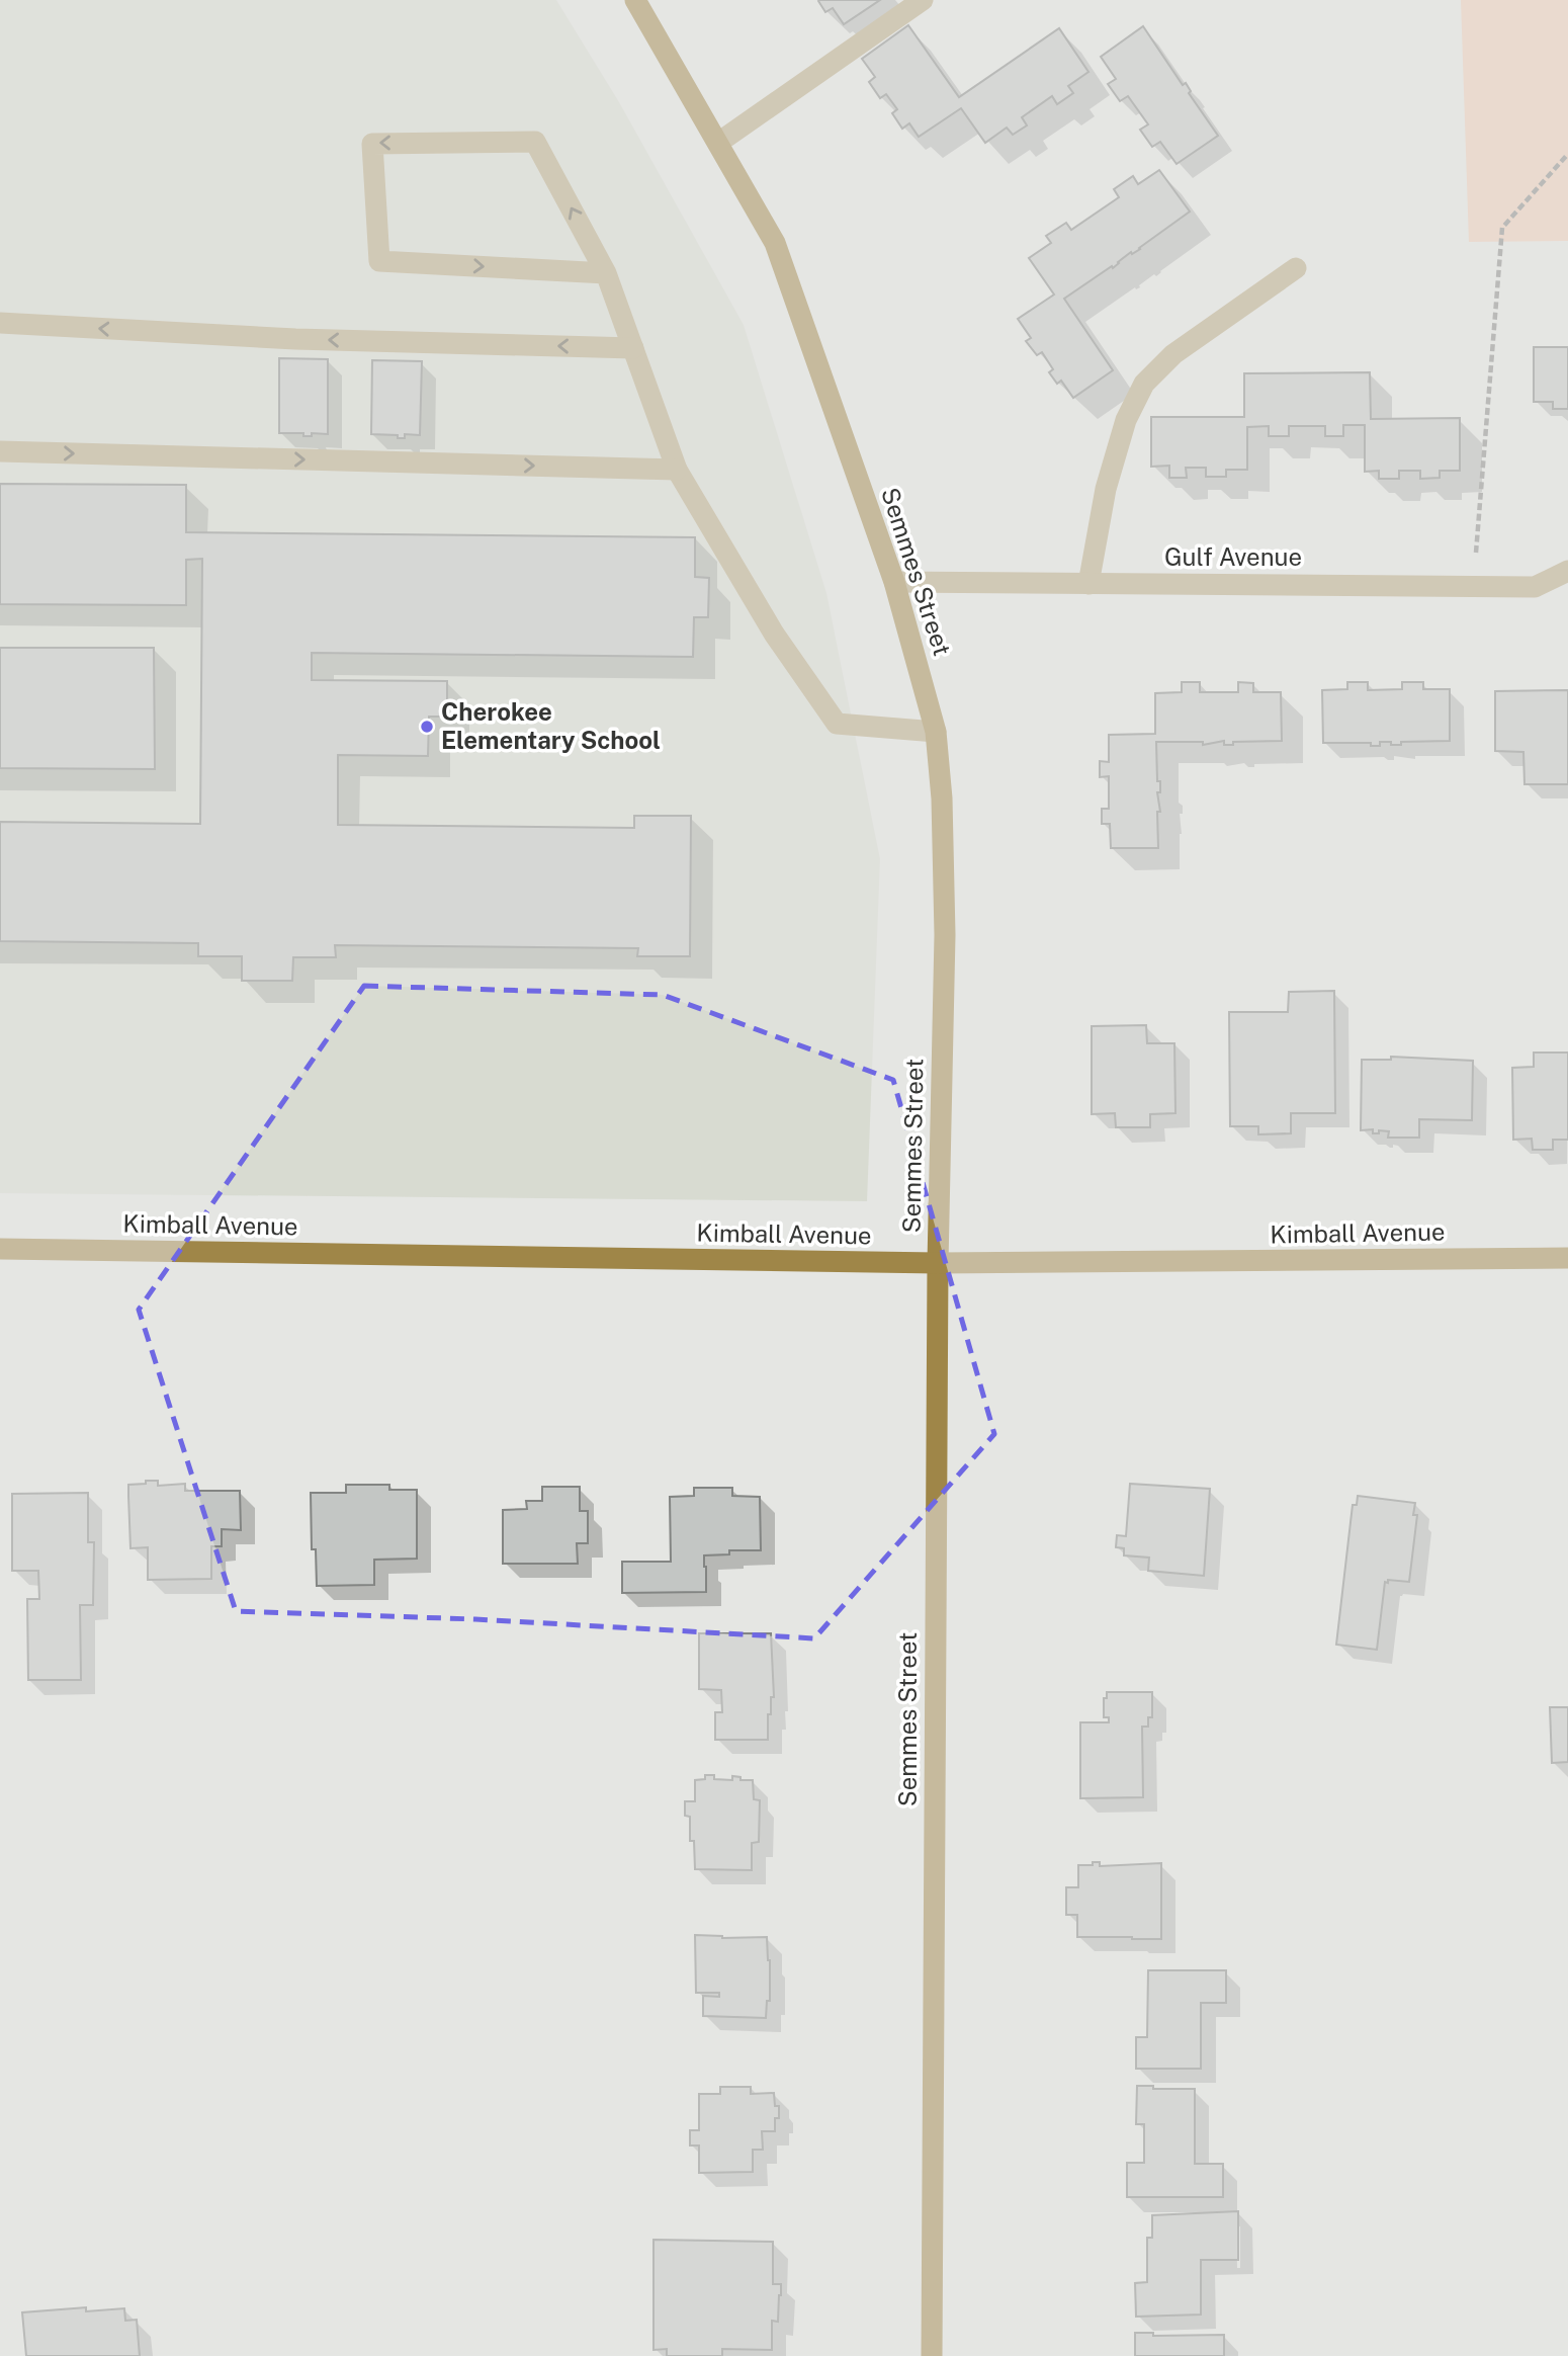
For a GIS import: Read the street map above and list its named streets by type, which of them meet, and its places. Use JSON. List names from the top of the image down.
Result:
{
  "streets": {
    "main road": ["Semmes Street", "Kimball Avenue"],
    "street": ["Gulf Avenue"]
  },
  "crossings": [
    ["Gulf Avenue", "Semmes Street"],
    ["Semmes Street", "Kimball Avenue"]
  ],
  "places": ["Cherokee Elementary School"]
}
